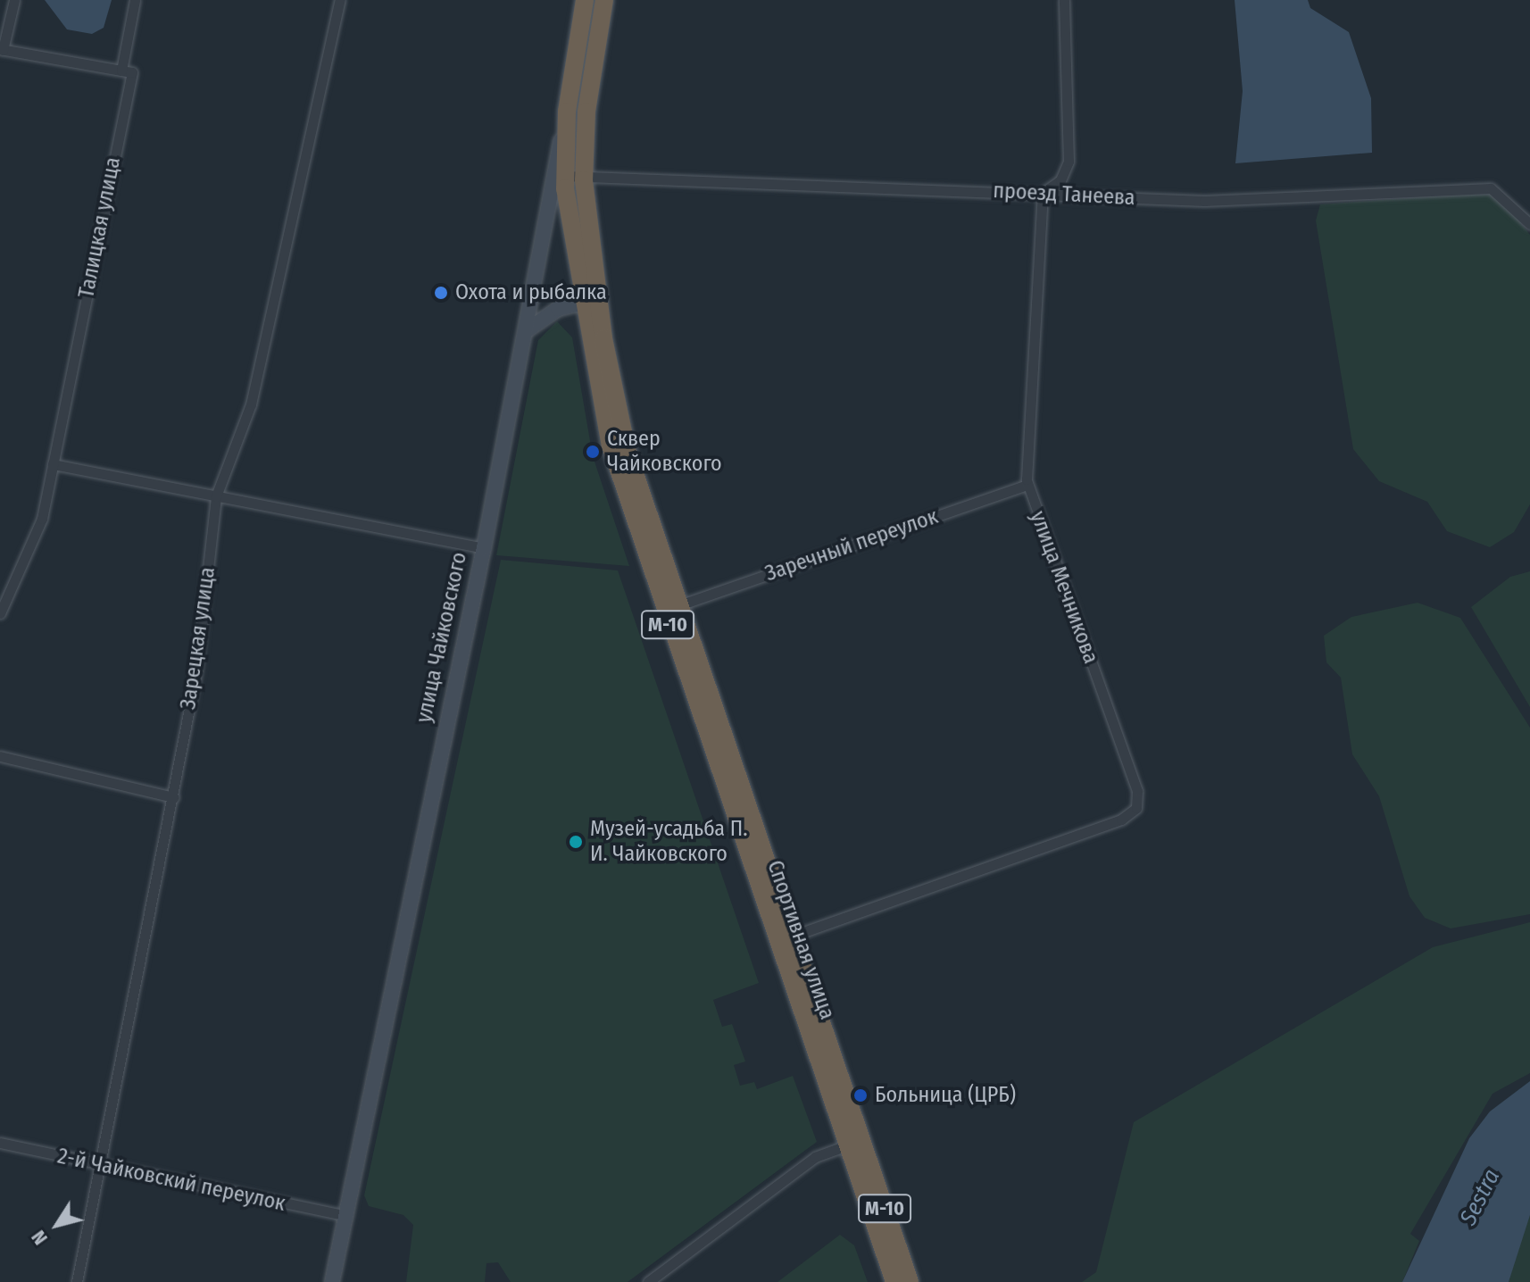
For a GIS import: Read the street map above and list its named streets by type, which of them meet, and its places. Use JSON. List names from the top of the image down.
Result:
{
  "streets": {
    "highway": ["М-10", "улица Чайковского", "Спортивная улица"],
    "street": [
      "проезд Танеева",
      "Талицкая улица",
      "Заречный переулок",
      "улица Мечникова",
      "Зарецкая улица",
      "2-й Чайковский переулок"
    ]
  },
  "crossings": [
    ["проезд Танеева", "улица Мечникова"],
    ["проезд Танеева", "Спортивная улица"],
    ["Заречный переулок", "улица Мечникова"],
    ["Заречный переулок", "Спортивная улица"],
    ["улица Мечникова", "Спортивная улица"],
    ["улица Чайковского", "Спортивная улица"],
    ["улица Чайковского", "2-й Чайковский переулок"],
    ["Зарецкая улица", "2-й Чайковский переулок"]
  ],
  "water": ["Sestra"],
  "places": [
    "Охота и рыбалка",
    "Сквер Чайковского",
    "Музей-усадьба П. И. Чайковского",
    "Больница (ЦРБ)"
  ],
  "north": "bottom left"
}
